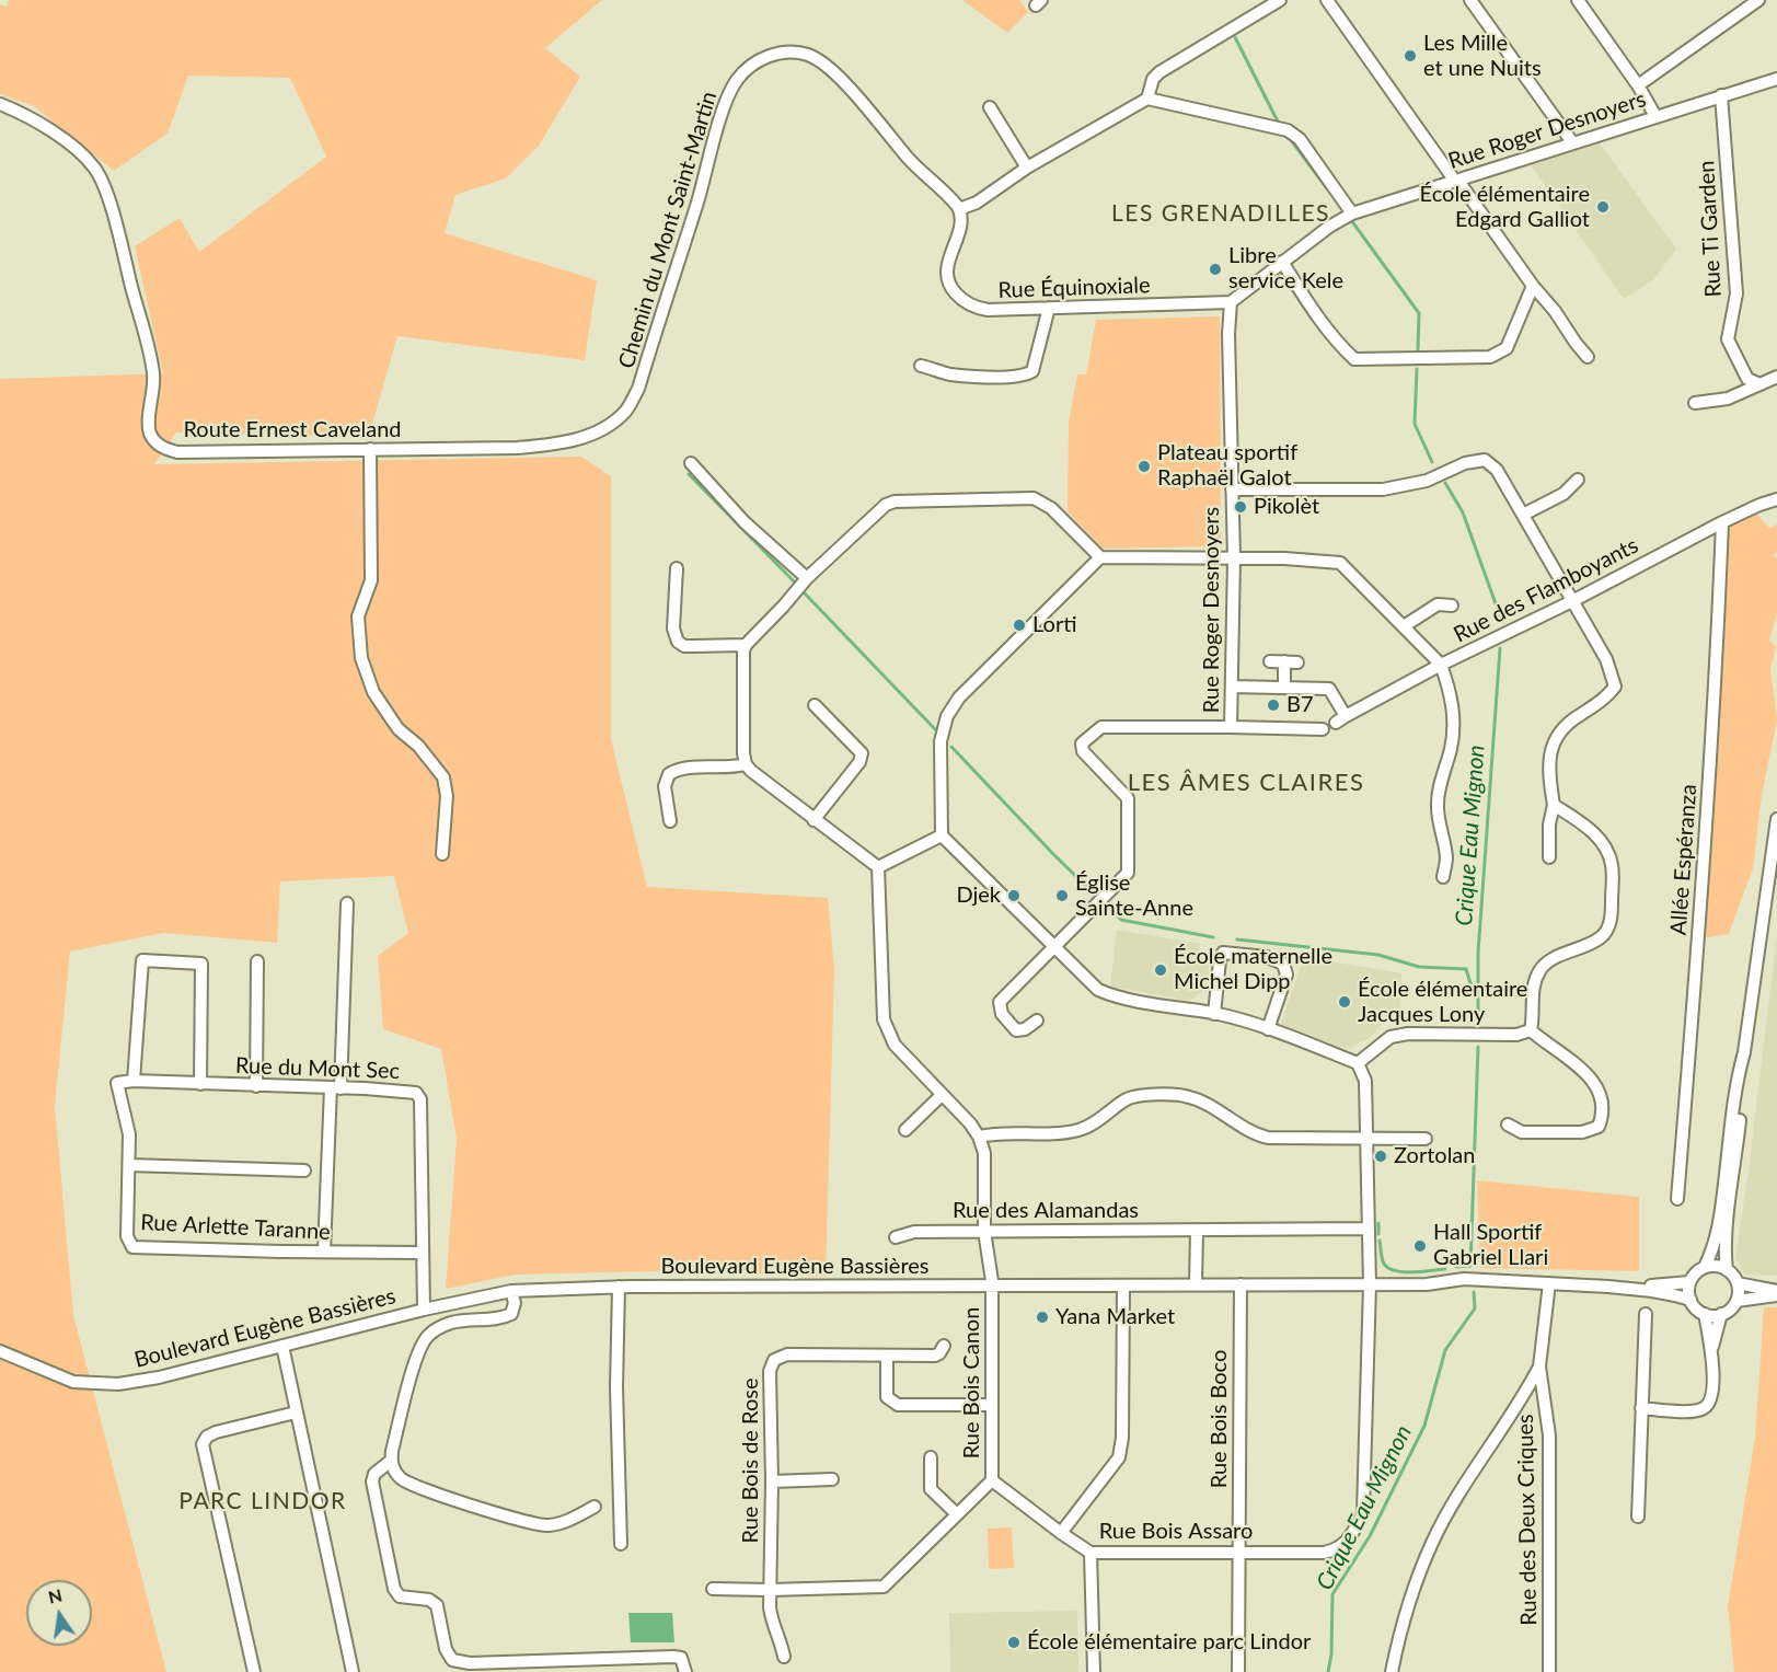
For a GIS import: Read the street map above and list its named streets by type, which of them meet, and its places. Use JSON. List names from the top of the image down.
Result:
{
  "streets": {
    "street": [
      "Rue Roger Desnoyers",
      "Rue Ti Garden",
      "Chemin du Mont Saint-Martin",
      "Rue Équinoxiale",
      "Route Ernest Caveland",
      "Rue des Flamboyants",
      "Allée Espéranza",
      "Rue du Mont Sec",
      "Rue des Alamandas",
      "Rue Arlette Taranne",
      "Boulevard Eugène Bassières",
      "Rue Bois Canon",
      "Rue Bois Boco",
      "Rue Bois de Rose",
      "Rue des Deux Criques",
      "Rue Bois Assaro"
    ]
  },
  "crossings": [
    ["Rue Roger Desnoyers", "Rue Ti Garden"],
    ["Rue Roger Desnoyers", "Rue Équinoxiale"],
    ["Chemin du Mont Saint-Martin", "Rue Équinoxiale"],
    ["Chemin du Mont Saint-Martin", "Route Ernest Caveland"],
    ["Rue des Flamboyants", "Allée Espéranza"],
    ["Rue du Mont Sec", "Rue Arlette Taranne"],
    ["Rue du Mont Sec", "Boulevard Eugène Bassières"],
    ["Rue des Alamandas", "Rue Bois Canon"],
    ["Boulevard Eugène Bassières", "Rue Bois Canon"],
    ["Boulevard Eugène Bassières", "Rue Bois Boco"],
    ["Boulevard Eugène Bassières", "Rue des Deux Criques"],
    ["Boulevard Eugène Bassières", "Rue Bois Assaro"],
    ["Rue Bois Canon", "Rue Bois Assaro"],
    ["Rue Bois Boco", "Rue Bois Assaro"]
  ],
  "districts": ["LES GRENADILLES", "LES ÂMES CLAIRES", "PARC LINDOR"],
  "water": ["Crique Eau Mignon"],
  "places": [
    "Les Mille et une Nuits",
    "École élémentaire Edgard Galliot",
    "Libre service Kele",
    "Plateau sportif Raphaël Galot",
    "Pikolèt",
    "Lorti",
    "B7",
    "Djek",
    "Église Sainte-Anne",
    "École maternelle Michel Dipp",
    "École élémentaire Jacques Lony",
    "Zortolan",
    "Hall Sportif Gabriel Llari",
    "Yana Market",
    "École élémentaire parc Lindor"
  ],
  "north": "top"
}
